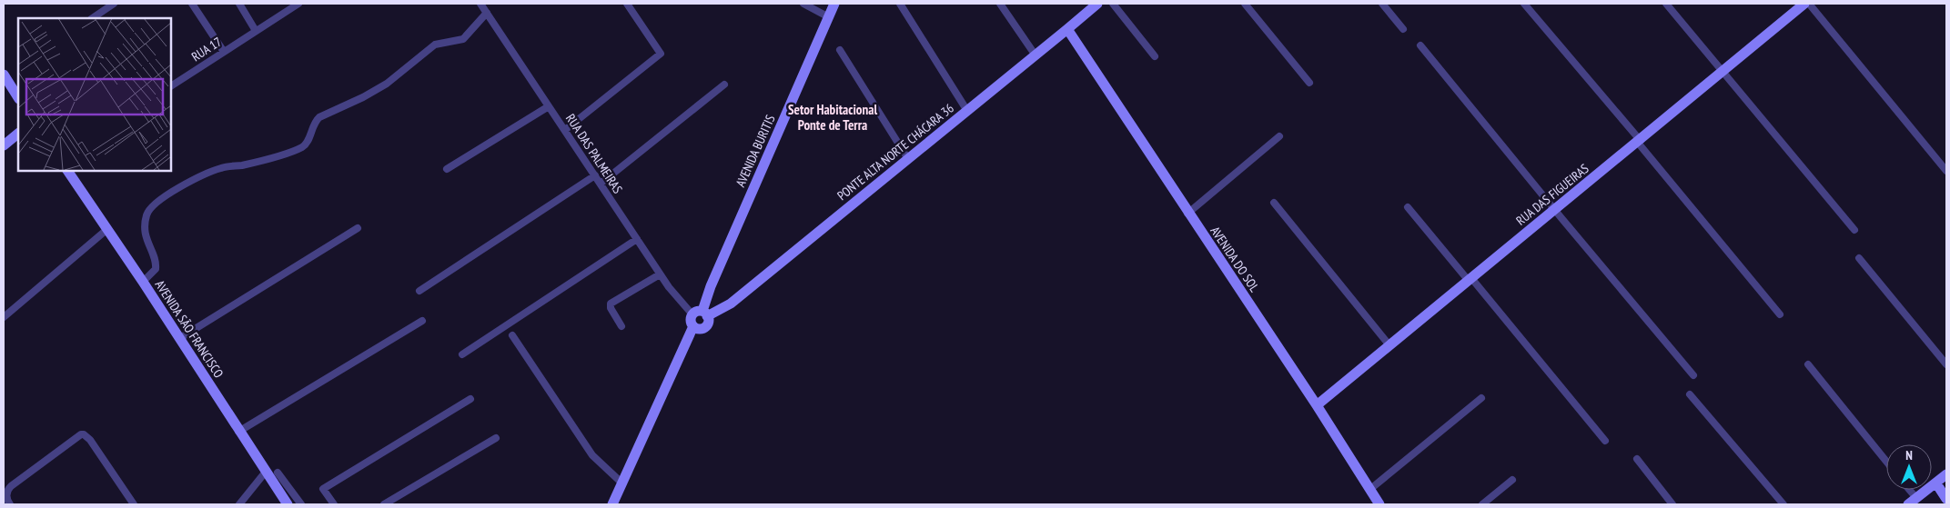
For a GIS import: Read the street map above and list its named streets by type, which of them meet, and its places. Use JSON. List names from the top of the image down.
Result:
{
  "streets": {
    "street": [
      "RUA 17",
      "AVENIDA BURITIS",
      "PONTE ALTA NORTE CHÁCARA 36",
      "RUA DAS PALMEIRAS",
      "RUA DAS FIGUEIRAS",
      "AVENIDA DO SOL",
      "AVENIDA SÃO FRANCISCO"
    ]
  },
  "crossings": [
    ["AVENIDA BURITIS", "PONTE ALTA NORTE CHÁCARA 36"],
    ["AVENIDA BURITIS", "RUA DAS PALMEIRAS"],
    ["PONTE ALTA NORTE CHÁCARA 36", "RUA DAS PALMEIRAS"],
    ["PONTE ALTA NORTE CHÁCARA 36", "AVENIDA DO SOL"],
    ["RUA DAS FIGUEIRAS", "AVENIDA DO SOL"]
  ],
  "districts": ["Setor Habitacional Ponte de Terra"],
  "north": "top"
}
